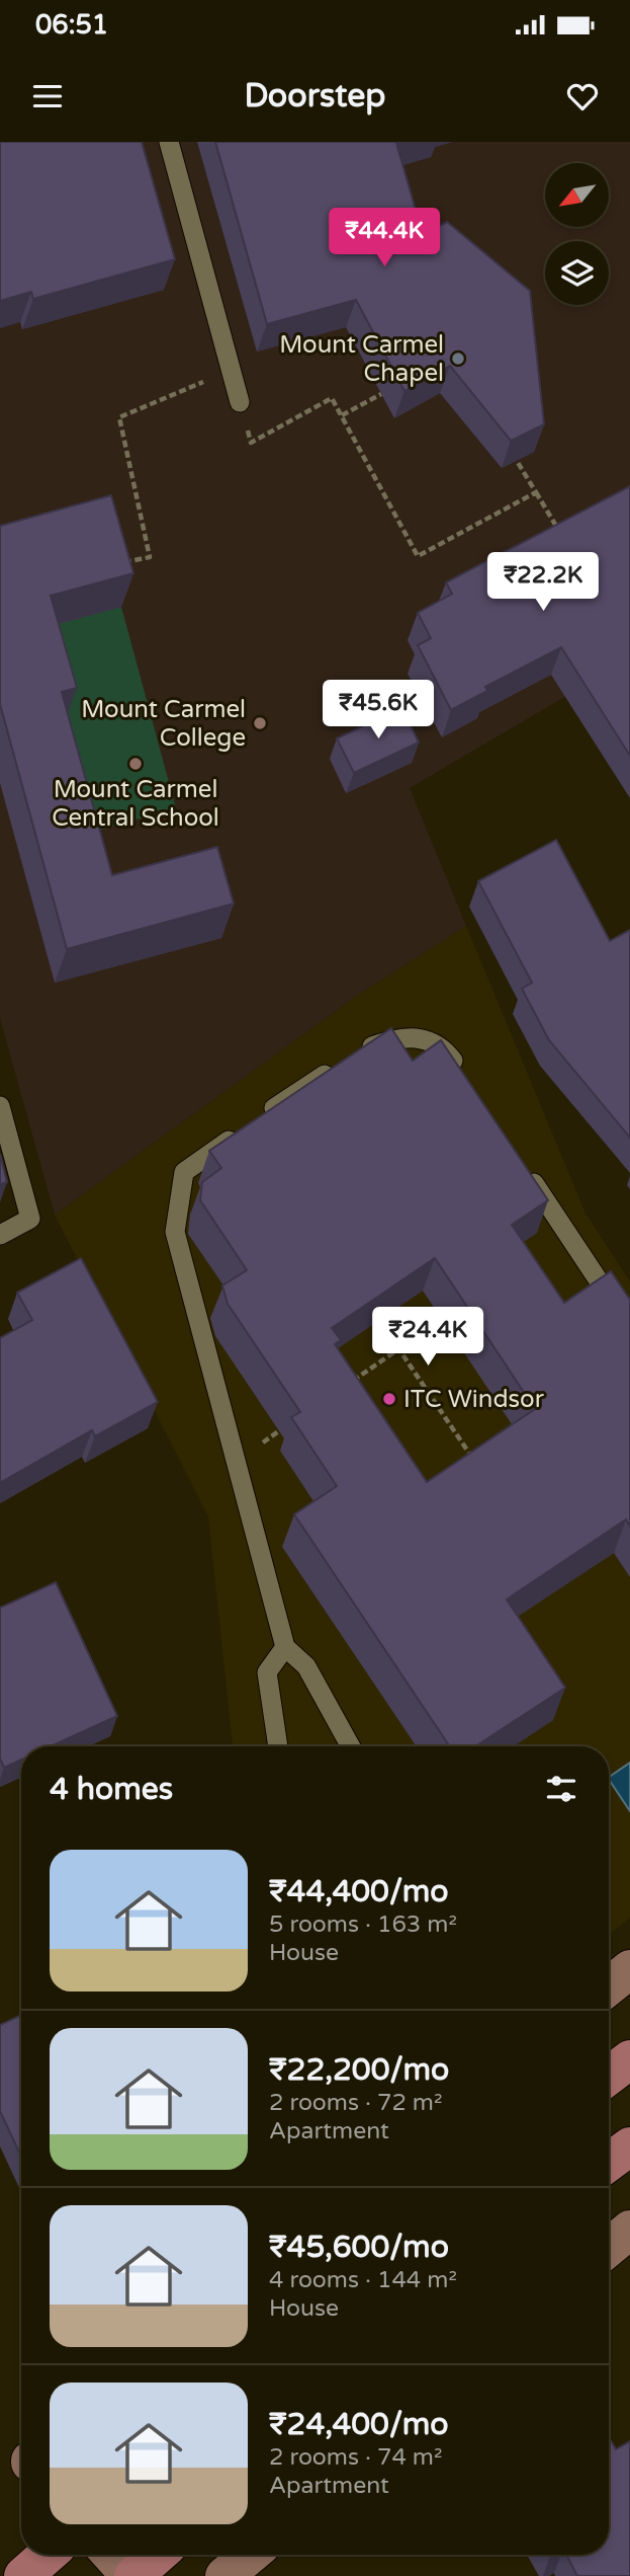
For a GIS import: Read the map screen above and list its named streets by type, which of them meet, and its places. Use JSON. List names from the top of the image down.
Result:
{
  "places": [
    "Mount Carmel Chapel",
    "Mount Carmel College",
    "Mount Carmel Central School",
    "ITC Windsor"
  ],
  "north": "bottom left",
  "page": {
    "status": "06:51",
    "header": "Doorstep",
    "price": [
      "₹44.4K",
      "₹22.2K",
      "₹45.6K",
      "₹24.4K"
    ],
    "heading": "4 homes",
    "list": [
      {
        "name": "₹44,400/mo",
        "note": "5 rooms · 163 m² · House"
      },
      {
        "name": "₹22,200/mo",
        "note": "2 rooms · 72 m² · Apartment"
      },
      {
        "name": "₹45,600/mo",
        "note": "4 rooms · 144 m² · House"
      },
      {
        "name": "₹24,400/mo",
        "note": "2 rooms · 74 m² · Apartment"
      }
    ]
  }
}
